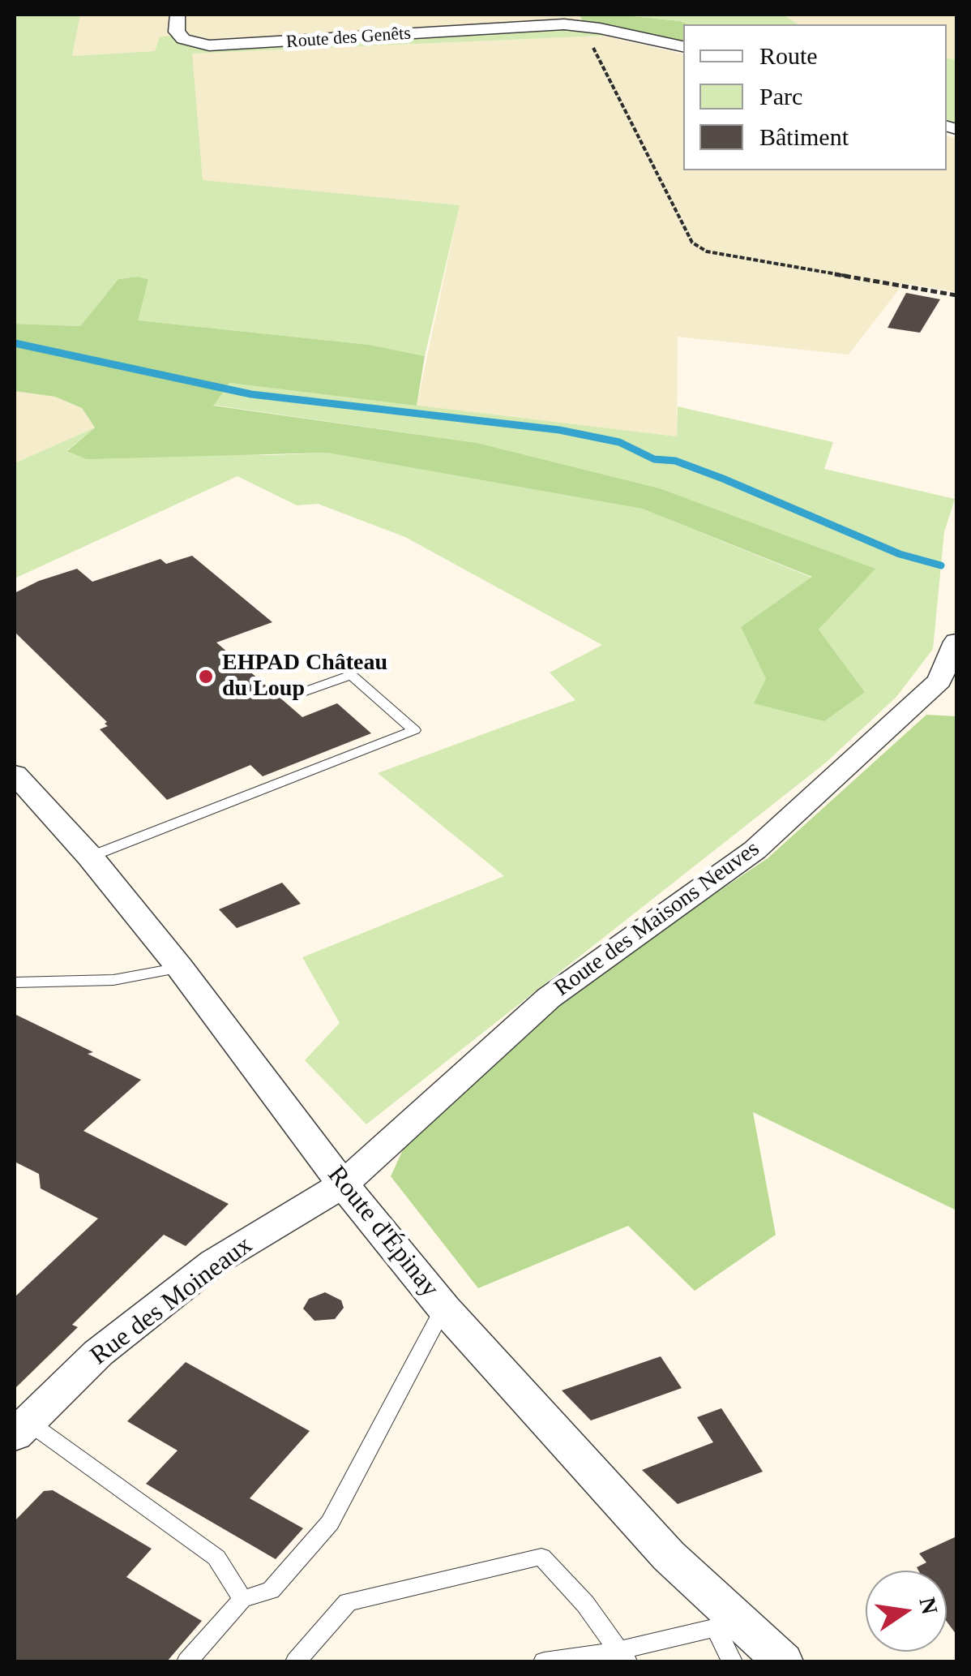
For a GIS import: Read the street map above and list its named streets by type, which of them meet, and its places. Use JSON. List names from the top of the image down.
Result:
{
  "streets": {
    "street": [
      "Route des Genêts",
      "Route des Maisons Neuves",
      "Route d'Épinay",
      "Rue des Moineaux"
    ]
  },
  "crossings": [
    ["Route des Maisons Neuves", "Route d'Épinay"],
    ["Route des Maisons Neuves", "Rue des Moineaux"],
    ["Route d'Épinay", "Rue des Moineaux"]
  ],
  "places": ["EHPAD Château du Loup"],
  "legend": ["Route", "Parc", "Bâtiment"],
  "north": "right"
}
